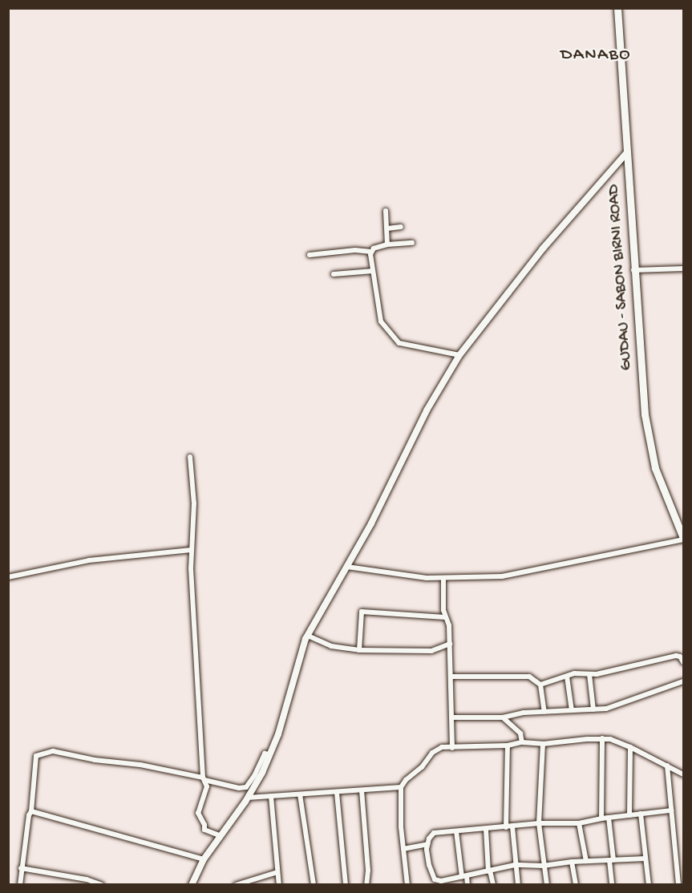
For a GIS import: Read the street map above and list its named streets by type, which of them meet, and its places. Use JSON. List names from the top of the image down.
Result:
{
  "streets": {
    "main road": ["GUDAU - SABON BIRNI ROAD"]
  },
  "districts": ["DANABO"]
}
